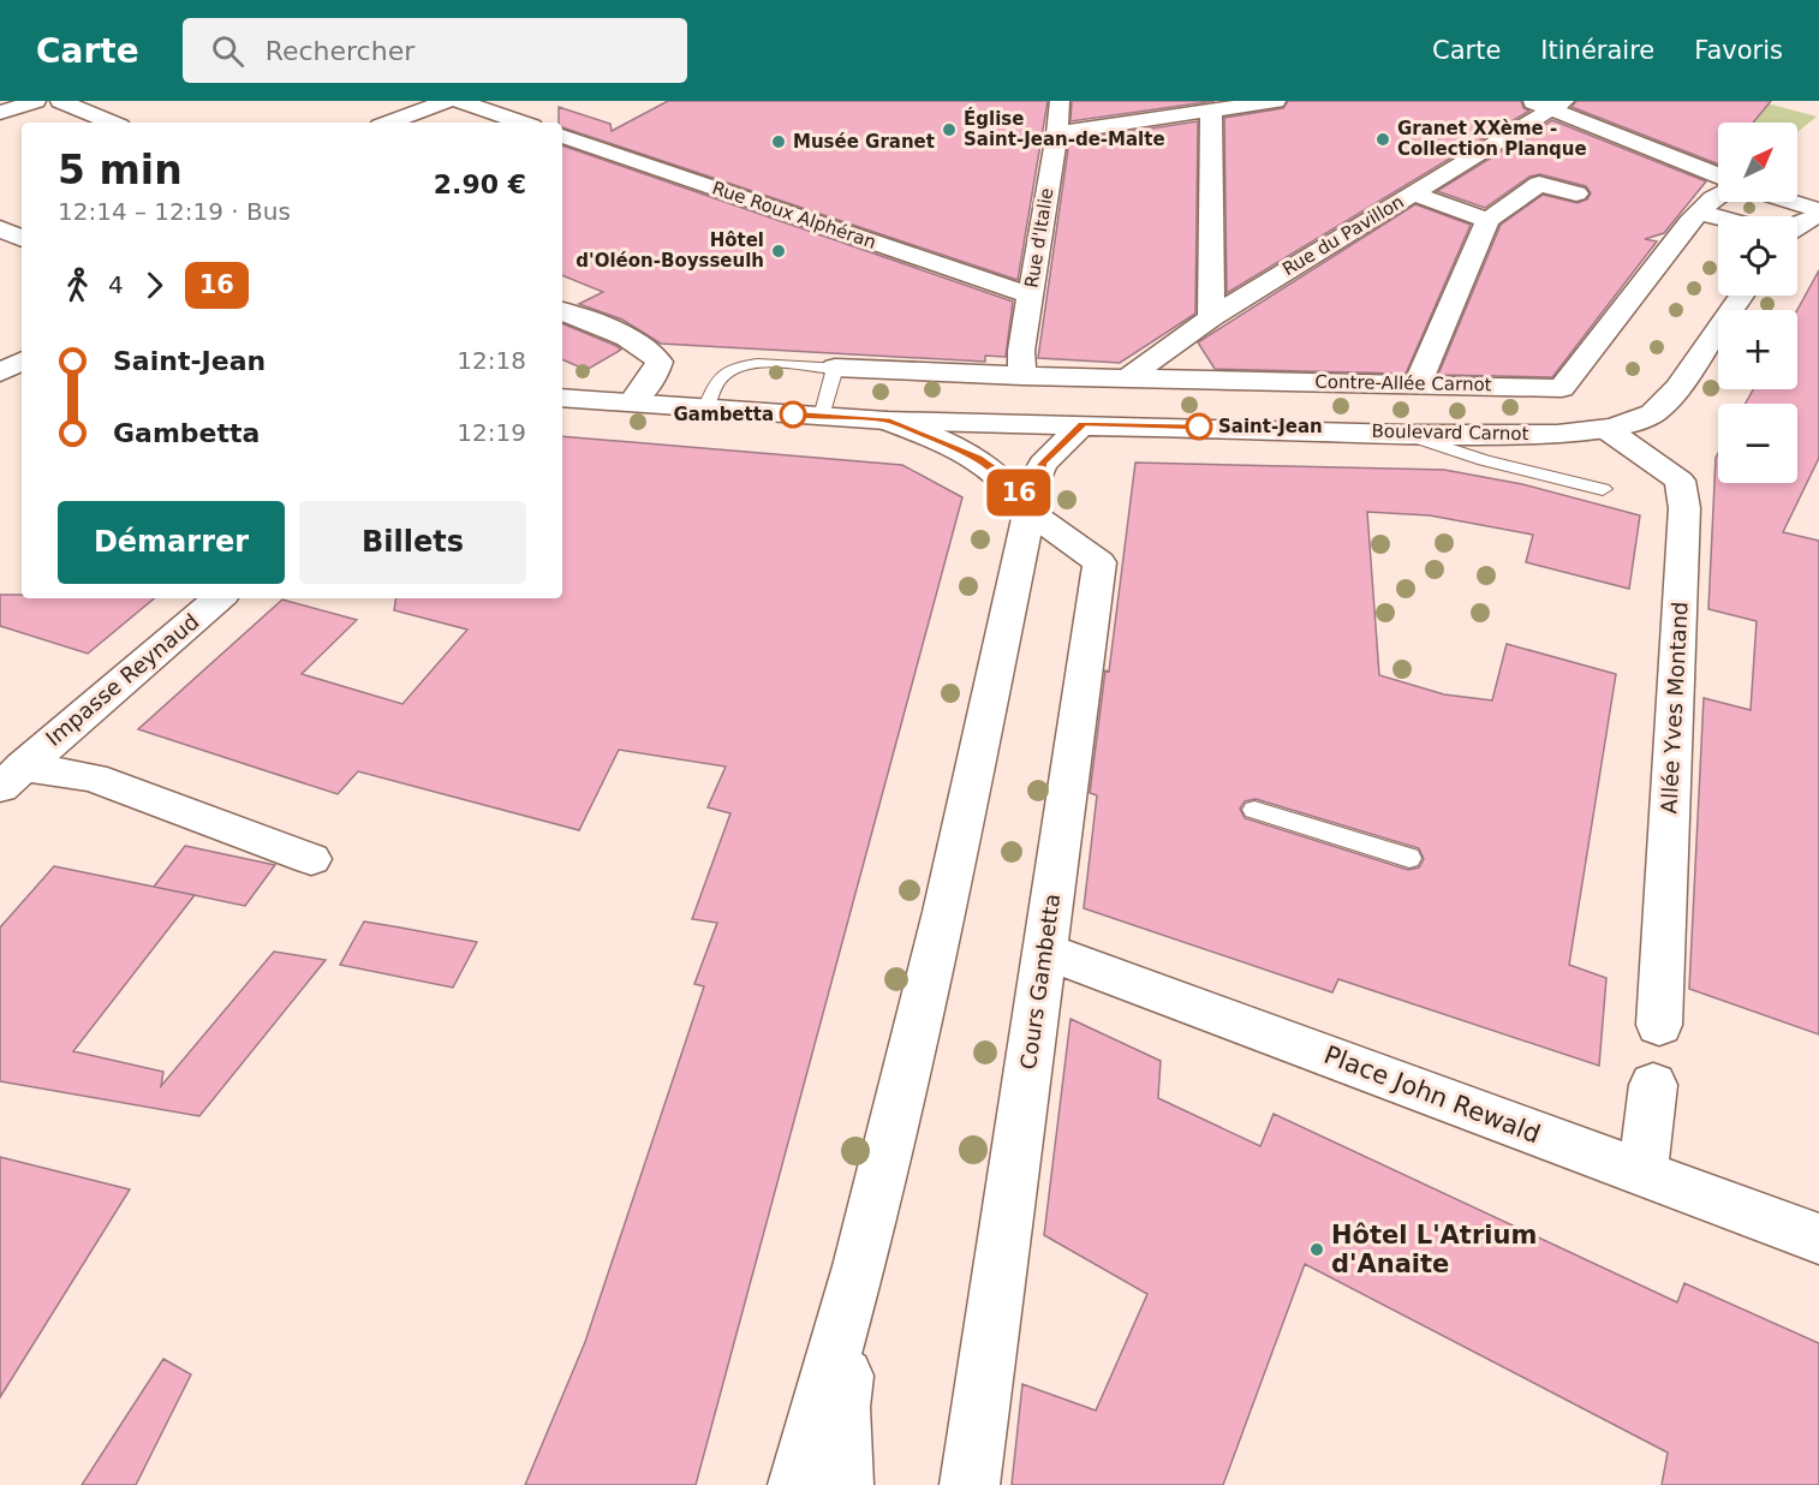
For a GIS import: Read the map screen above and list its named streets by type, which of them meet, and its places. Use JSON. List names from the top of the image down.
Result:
{
  "streets": {
    "street": [
      "Rue Roux Alphéran",
      "Rue du Pavillon",
      "Rue d'Italie",
      "Contre-Allée Carnot",
      "Boulevard Carnot",
      "Impasse Reynaud",
      "Allée Yves Montand",
      "Cours Gambetta",
      "Place John Rewald"
    ]
  },
  "crossings": [
    ["Rue Roux Alphéran", "Rue d'Italie"],
    ["Rue du Pavillon", "Contre-Allée Carnot"],
    ["Rue d'Italie", "Contre-Allée Carnot"],
    ["Boulevard Carnot", "Allée Yves Montand"],
    ["Boulevard Carnot", "Cours Gambetta"],
    ["Cours Gambetta", "Place John Rewald"]
  ],
  "places": [
    "Église Saint-Jean-de-Malte",
    "Granet XXème - Collection Planque",
    "Musée Granet",
    "Hôtel d'Oléon-Boysseulh",
    "Gambetta",
    "Saint-Jean",
    "Hôtel L'Atrium d'Anaite"
  ],
  "lines": ["bus line 16"],
  "north": "top right",
  "page": {
    "header": "Carte",
    "search": "Rechercher",
    "nav": ["Carte", "Itinéraire", "Favoris"],
    "on_map": "16",
    "map_buttons": ["+", "−"],
    "heading": ["5 min", "12:14 – 12:19 · Bus", "2.90 €"],
    "legs": ["4", "16"],
    "list": [
      {
        "name": "Saint-Jean",
        "value": "12:18"
      },
      {
        "name": "Gambetta",
        "value": "12:19"
      }
    ],
    "buttons": ["Démarrer", "Billets"]
  }
}
